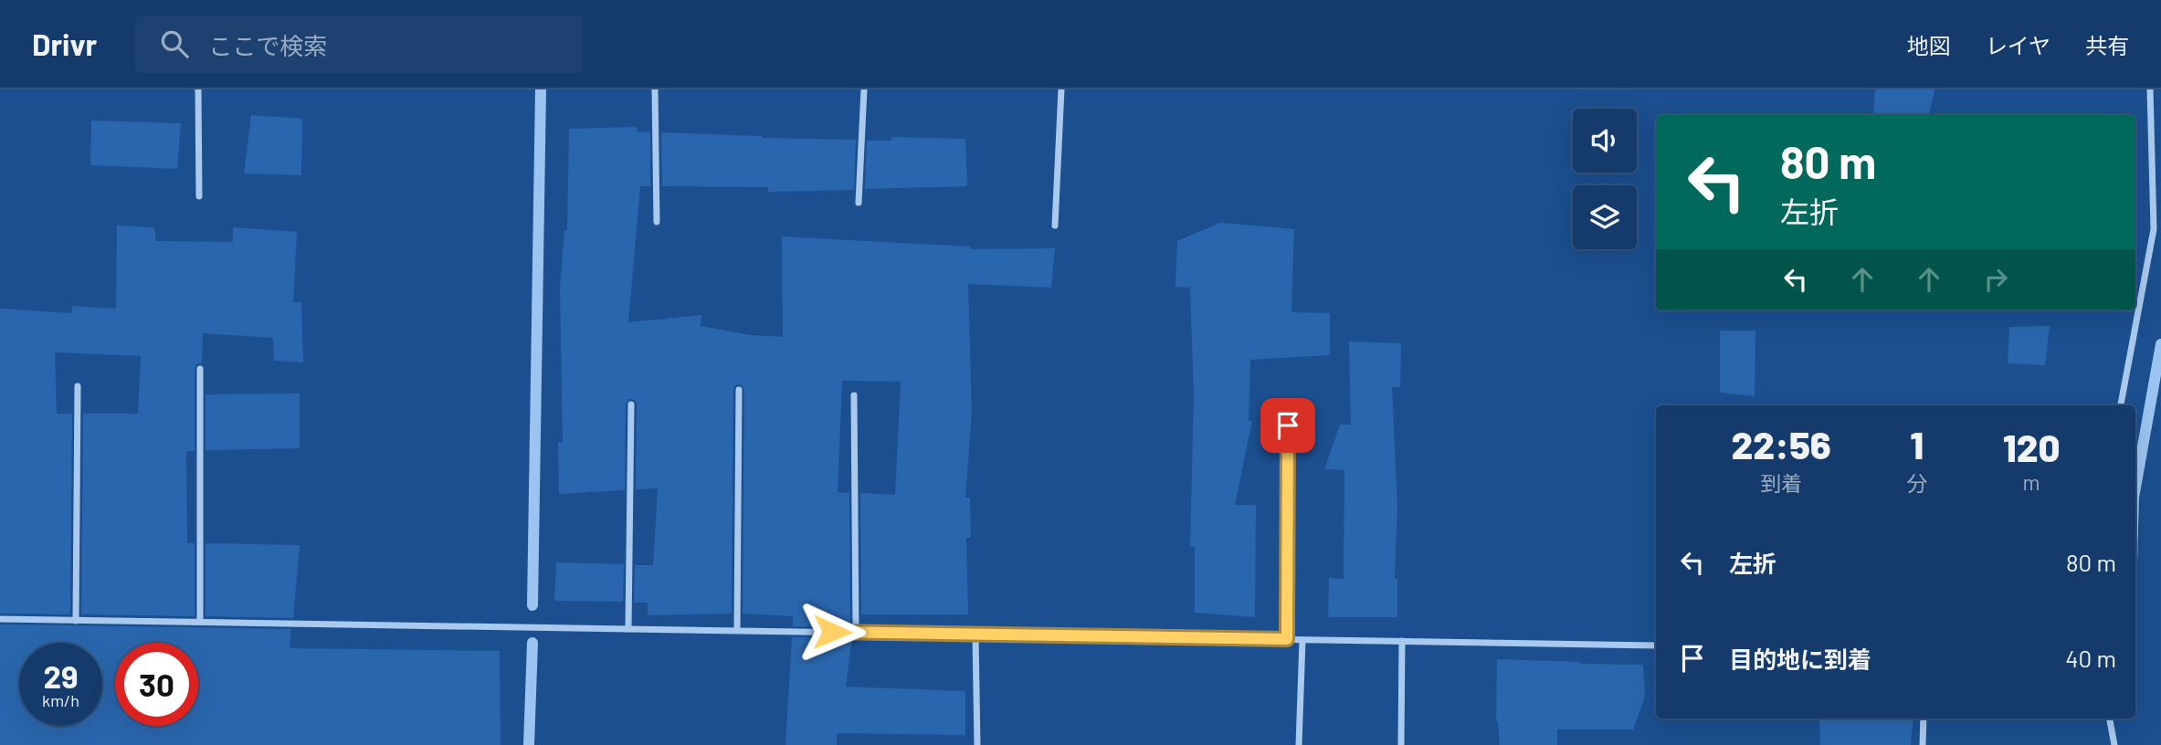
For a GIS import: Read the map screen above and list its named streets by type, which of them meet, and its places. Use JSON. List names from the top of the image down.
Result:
{
  "page": {
    "header": "Drivr",
    "search": "ここで検索",
    "nav": ["地図", "レイヤ", "共有"],
    "turn": ["80 m", "左折"],
    "eta": [
      "22:56",
      "到着",
      "1",
      "分",
      "120",
      "m"
    ],
    "list": [
      {
        "name": "左折",
        "value": "80 m"
      },
      {
        "name": "目的地に到着",
        "value": "40 m"
      }
    ],
    "speed": "29 km/h",
    "limit": "30"
  }
}
